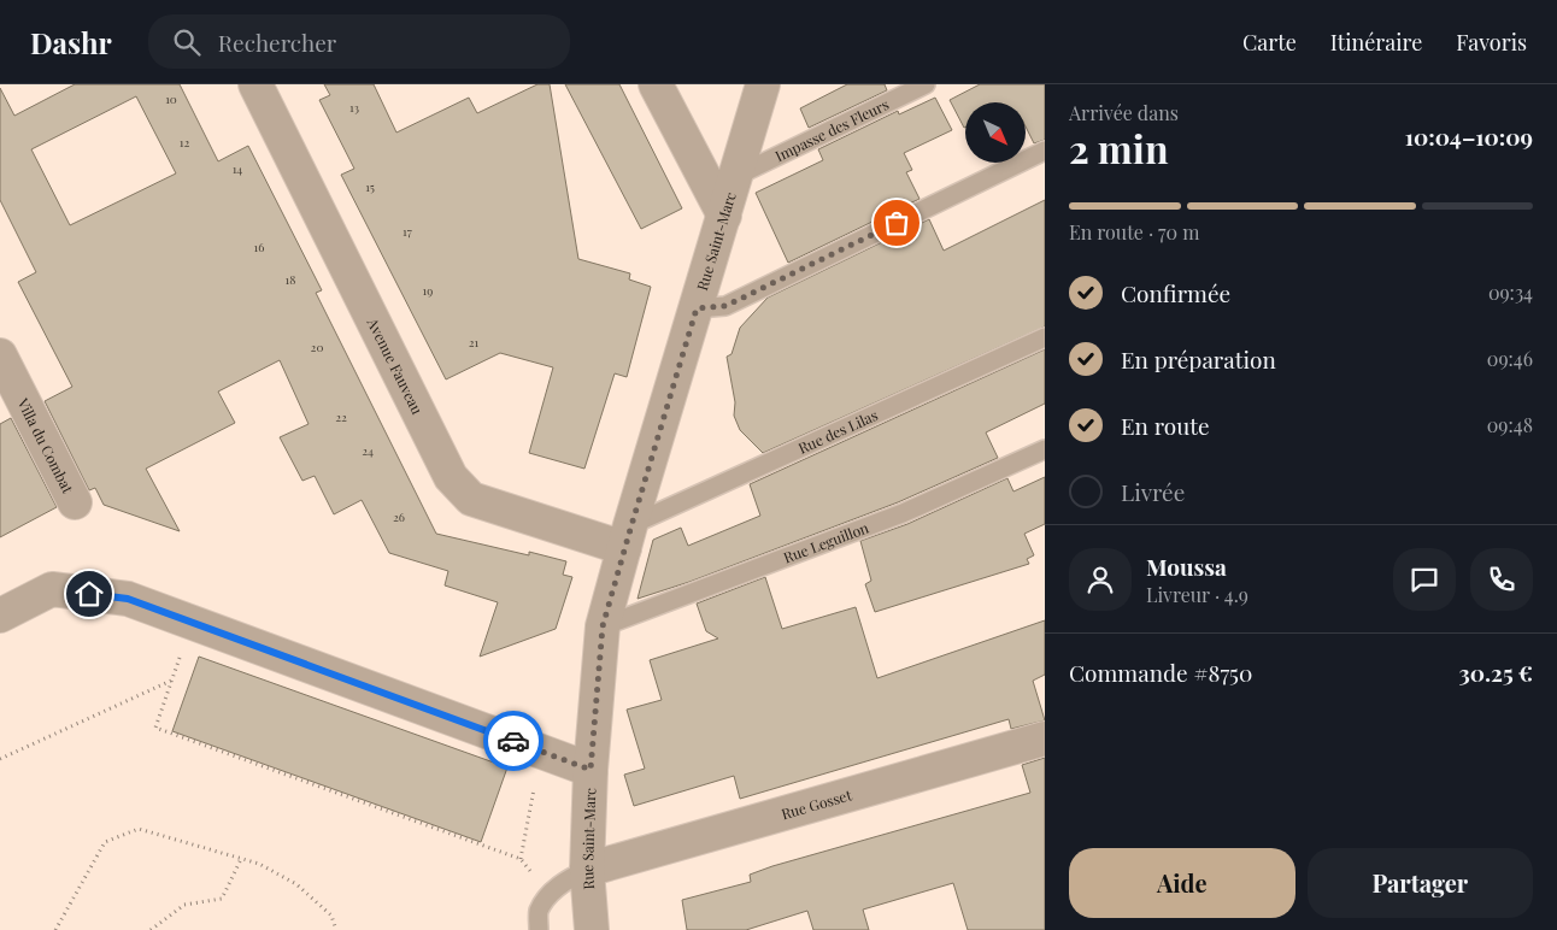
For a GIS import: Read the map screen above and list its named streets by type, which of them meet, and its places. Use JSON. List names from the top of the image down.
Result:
{
  "streets": {
    "street": [
      "Rue Saint-Marc",
      "Avenue Fauveau",
      "Villa du Combat",
      "Rue Gosset"
    ],
    "lane": ["Impasse des Fleurs", "Rue des Lilas", "Rue Leguillon"]
  },
  "crossings": [
    ["Impasse des Fleurs", "Rue Saint-Marc"],
    ["Rue Saint-Marc", "Avenue Fauveau"],
    ["Rue Saint-Marc", "Rue des Lilas"],
    ["Rue Saint-Marc", "Rue Leguillon"],
    ["Rue Saint-Marc", "Rue Gosset"],
    ["Avenue Fauveau", "Rue des Lilas"]
  ],
  "house_numbers": [
    "10",
    "13",
    "12",
    "14",
    "15",
    "17",
    "16",
    "18",
    "19",
    "21",
    "20",
    "22",
    "24",
    "26"
  ],
  "north": "bottom right",
  "page": {
    "header": "Dashr",
    "search": "Rechercher",
    "nav": ["Carte", "Itinéraire", "Favoris"],
    "heading": ["2 min", "Arrivée dans", "10:04–10:09"],
    "panel": [
      "Moussa",
      "Livreur · 4.9",
      "Commande #8750",
      "30.25 €"
    ],
    "bar": "En route · 70 m",
    "list": [
      ["Confirmée", "09:34"],
      ["En préparation", "09:46"],
      ["En route", "09:48"],
      "Livrée"
    ],
    "buttons": ["Aide", "Partager"]
  }
}
